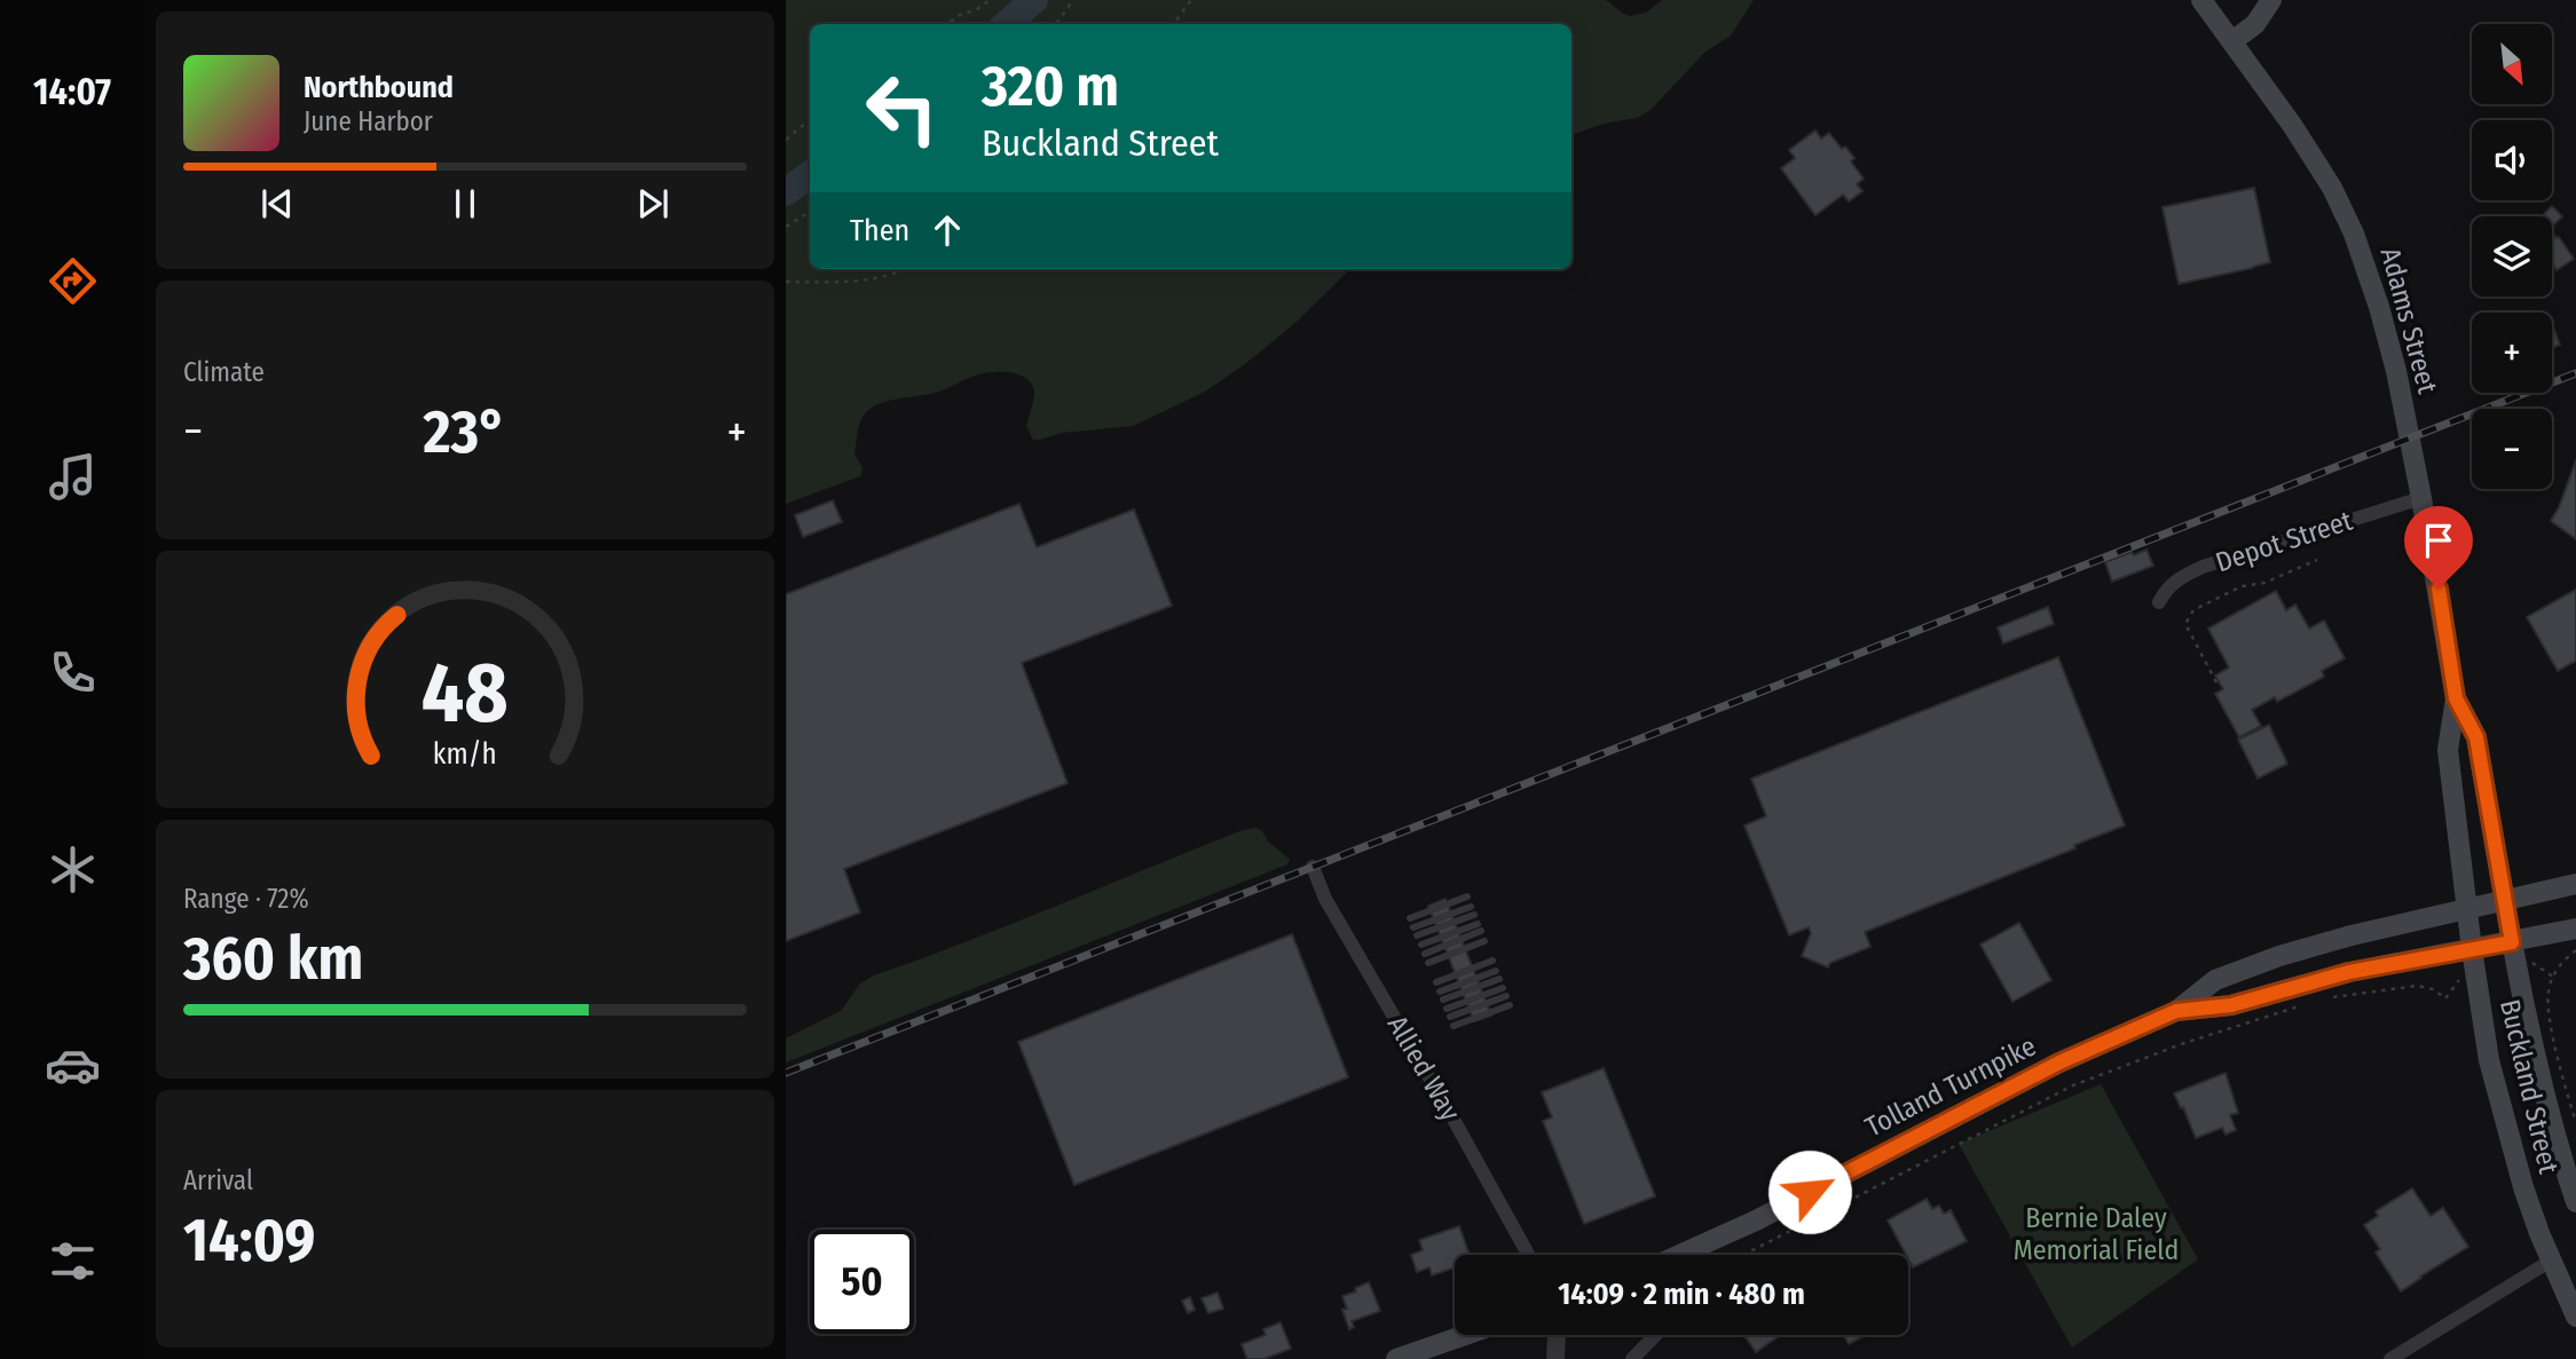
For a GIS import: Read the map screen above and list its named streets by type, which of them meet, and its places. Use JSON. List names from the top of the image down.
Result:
{
  "streets": {
    "main road": ["Adams Street", "Tolland Turnpike", "Buckland Street"],
    "street": ["Depot Street", "Allied Way"]
  },
  "crossings": [
    ["Adams Street", "Depot Street"],
    ["Adams Street", "Tolland Turnpike"],
    ["Adams Street", "Buckland Street"],
    ["Tolland Turnpike", "Buckland Street"]
  ],
  "parks": ["Bernie Daley Memorial Field"],
  "north": "bottom right",
  "page": {
    "tabs": "14:07",
    "map_buttons": ["+", "−"],
    "turn": ["320 m", "Buckland Street"],
    "song": ["Northbound", "June Harbor"],
    "then": "Then",
    "tile": [
      "Climate",
      ["Range · 72%", "360 km"],
      ["Arrival", "14:09"]
    ],
    "heat": ["−", "23°", "+"],
    "limit": "50",
    "trip": "14:09 · 2 min · 480 m",
    "gauge": ["48", "km/h"]
  }
}
